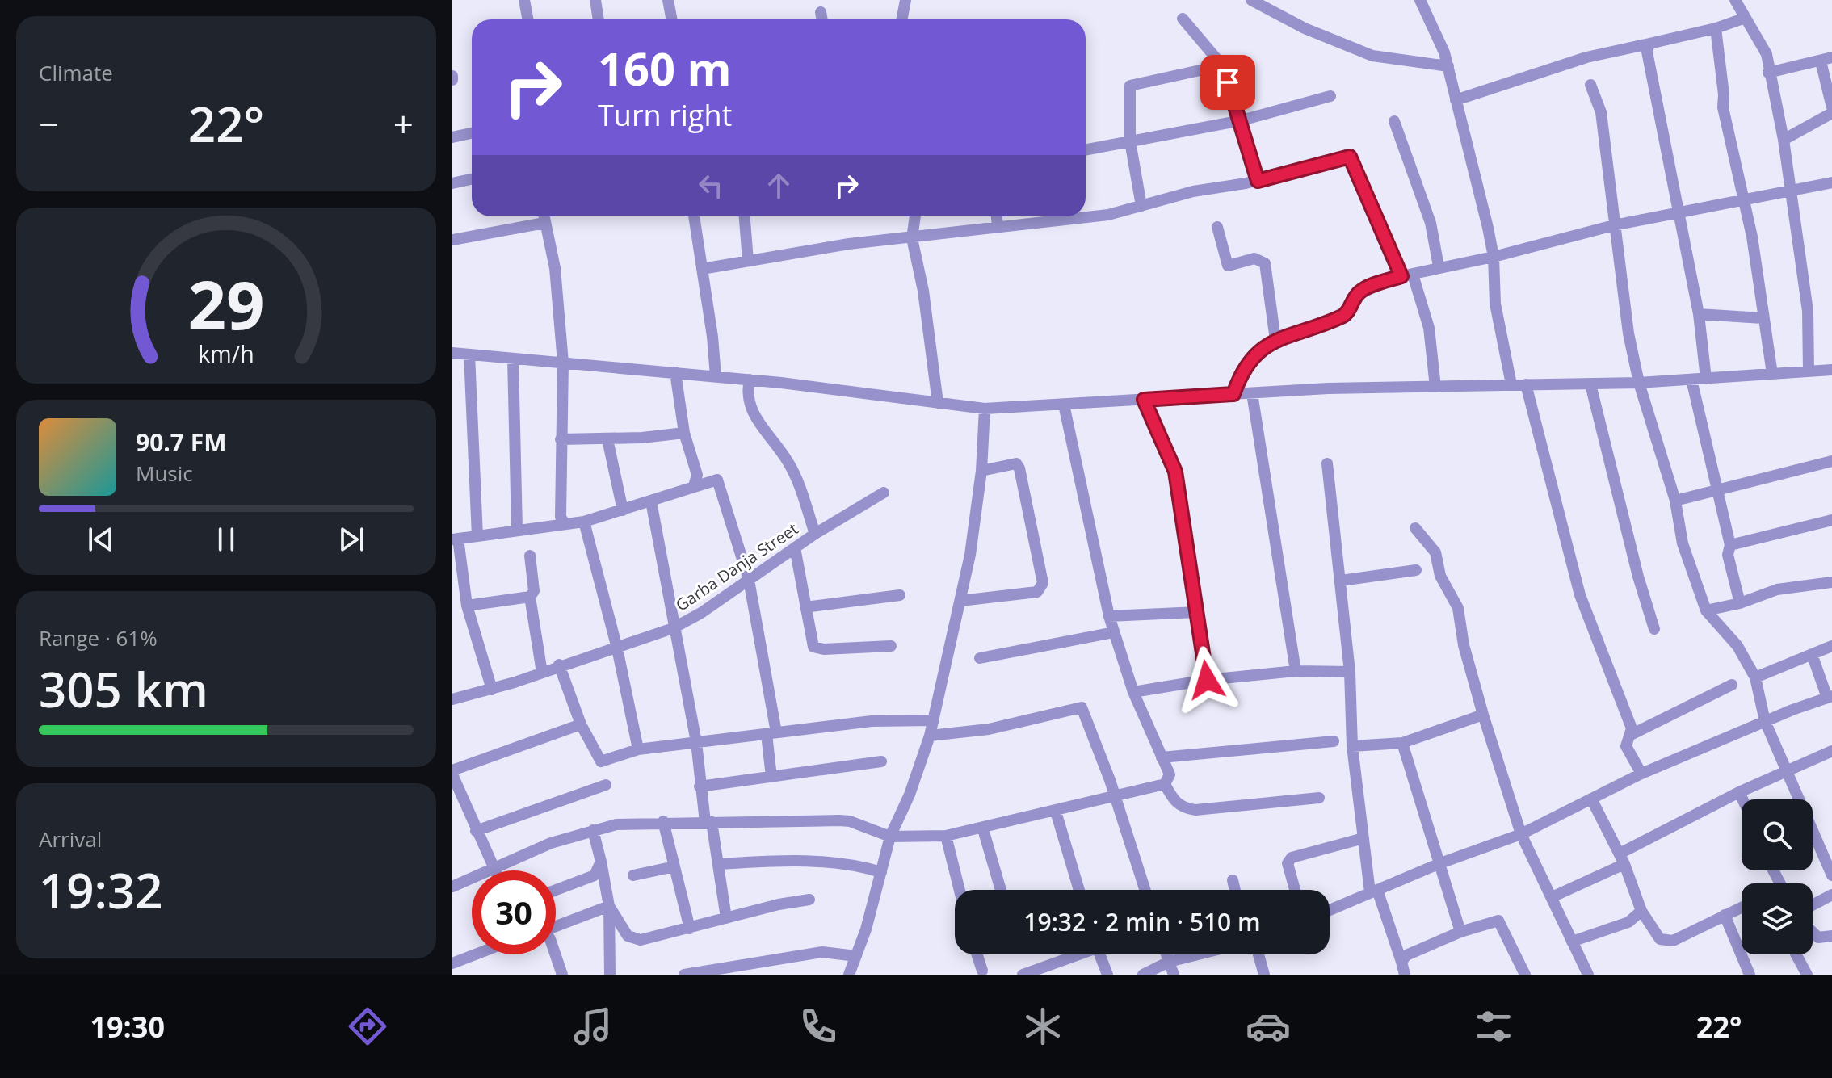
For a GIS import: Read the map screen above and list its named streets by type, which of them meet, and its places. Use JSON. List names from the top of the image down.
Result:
{
  "streets": {
    "street": ["Garba Danja Street"]
  },
  "page": {
    "tile": [
      "Climate",
      ["Range · 61%", "305 km"],
      ["Arrival", "19:32"]
    ],
    "turn": ["160 m", "Turn right"],
    "heat": ["−", "22°", "+"],
    "song": ["90.7 FM", "Music"],
    "limit": "30",
    "trip": "19:32 · 2 min · 510 m",
    "tabs": ["19:30", "22°"],
    "gauge": ["29", "km/h"]
  }
}
